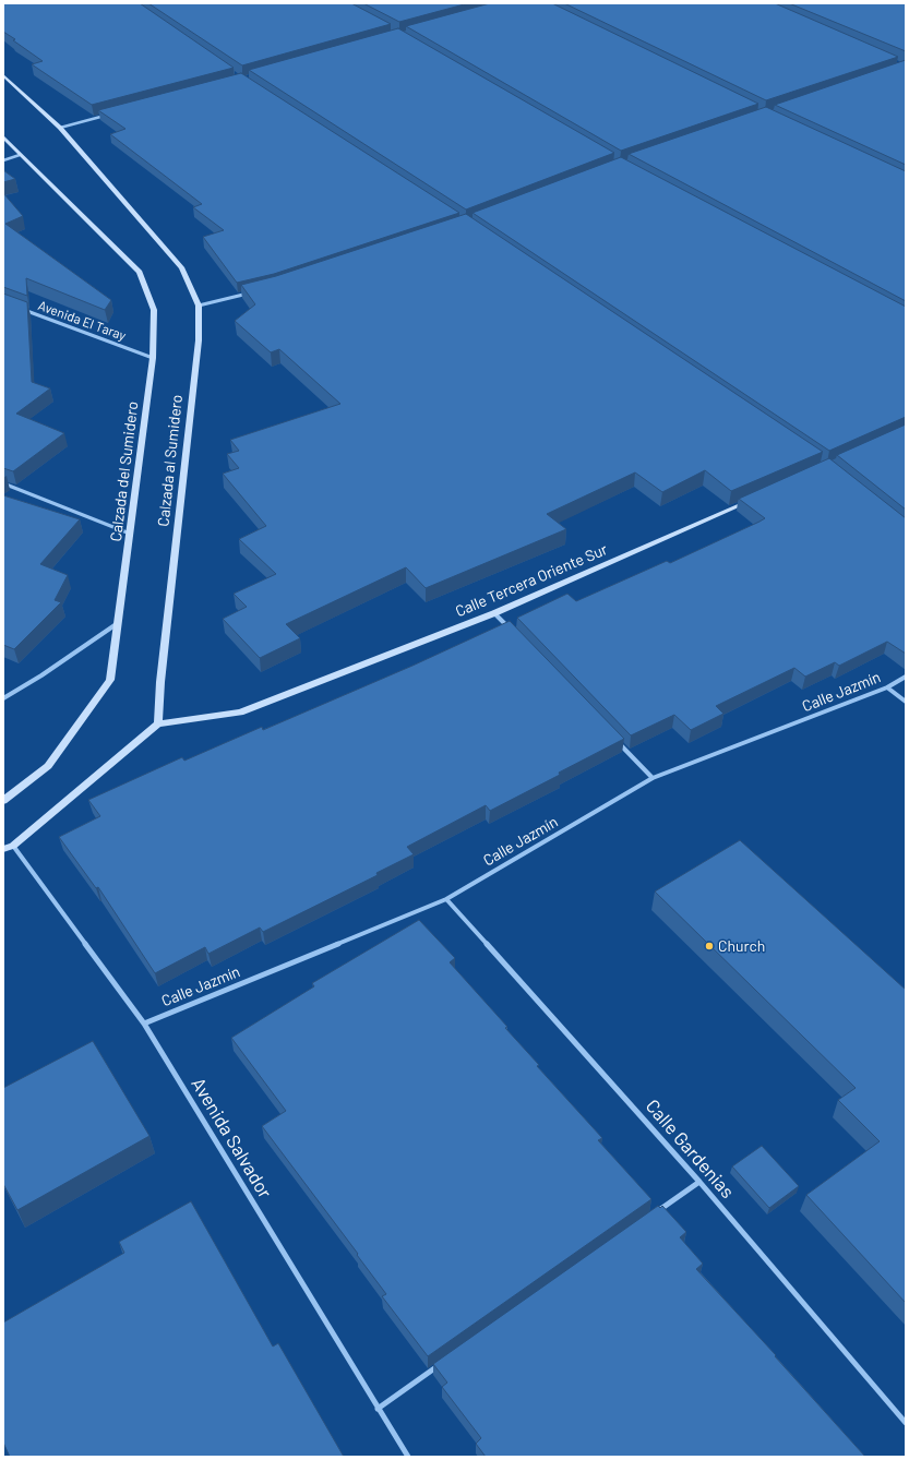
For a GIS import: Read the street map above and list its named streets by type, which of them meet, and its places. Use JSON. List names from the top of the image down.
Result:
{
  "streets": {
    "main road": ["Calzada al Sumidero", "Calzada del Sumidero", "Calle Tercera Oriente Sur"],
    "street": [
      "Avenida El Taray",
      "Calle Jazmín",
      "Avenida Salvador",
      "Calle Gardenias"
    ]
  },
  "crossings": [
    ["Avenida El Taray", "Calzada del Sumidero"],
    ["Calzada al Sumidero", "Calle Tercera Oriente Sur"],
    ["Calle Jazmín", "Avenida Salvador"],
    ["Calle Jazmín", "Calle Gardenias"]
  ],
  "places": ["Church"]
}
